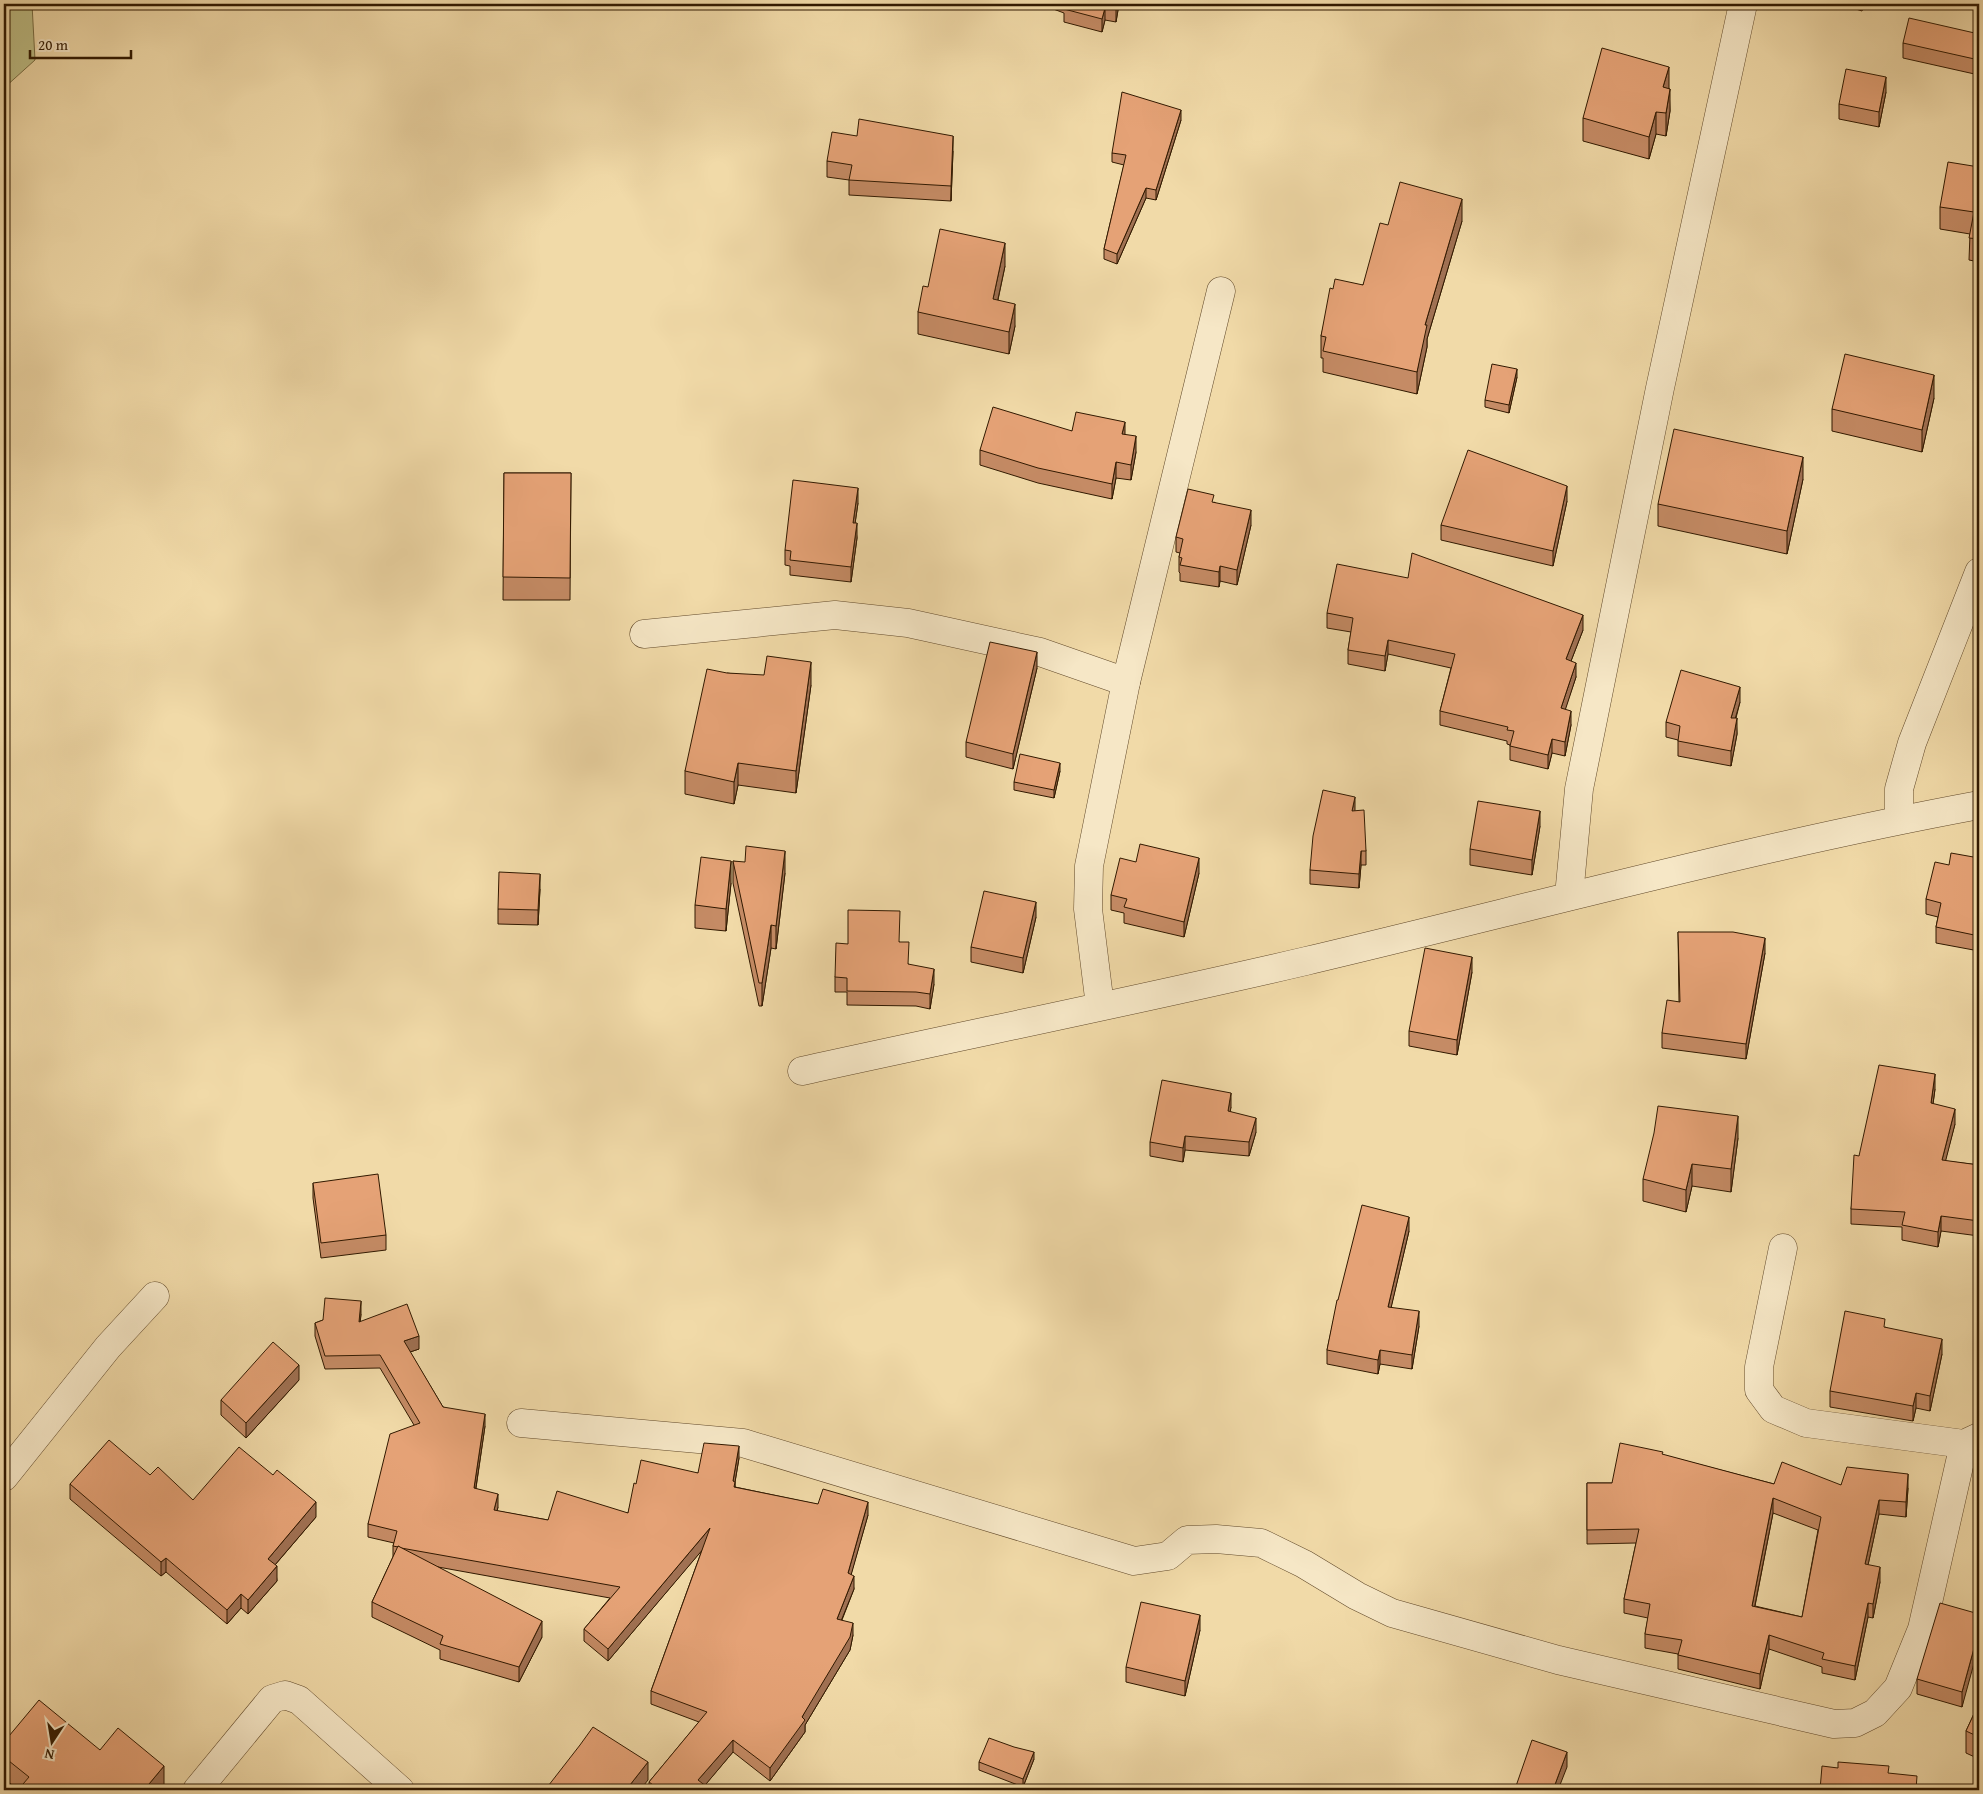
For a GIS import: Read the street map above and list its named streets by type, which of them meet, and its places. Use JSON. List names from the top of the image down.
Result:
{
  "scale_bar": "20 m",
  "north": "bottom"
}
